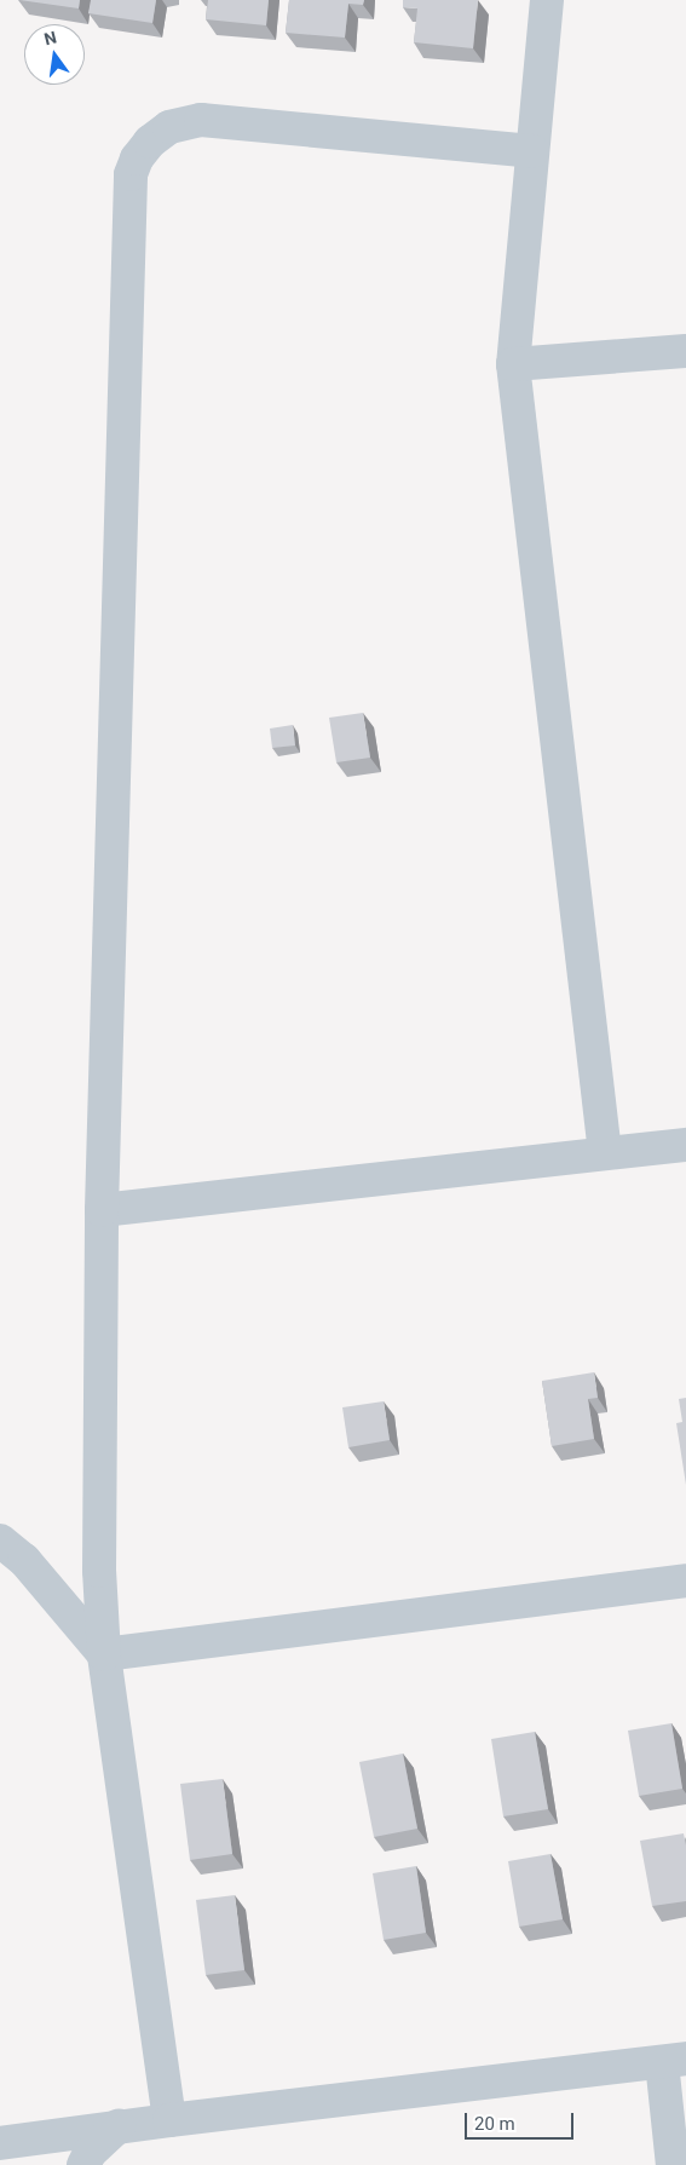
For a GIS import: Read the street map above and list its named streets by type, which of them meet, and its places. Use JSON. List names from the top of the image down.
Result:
{
  "scale_bar": "20 m",
  "north": "top"
}
